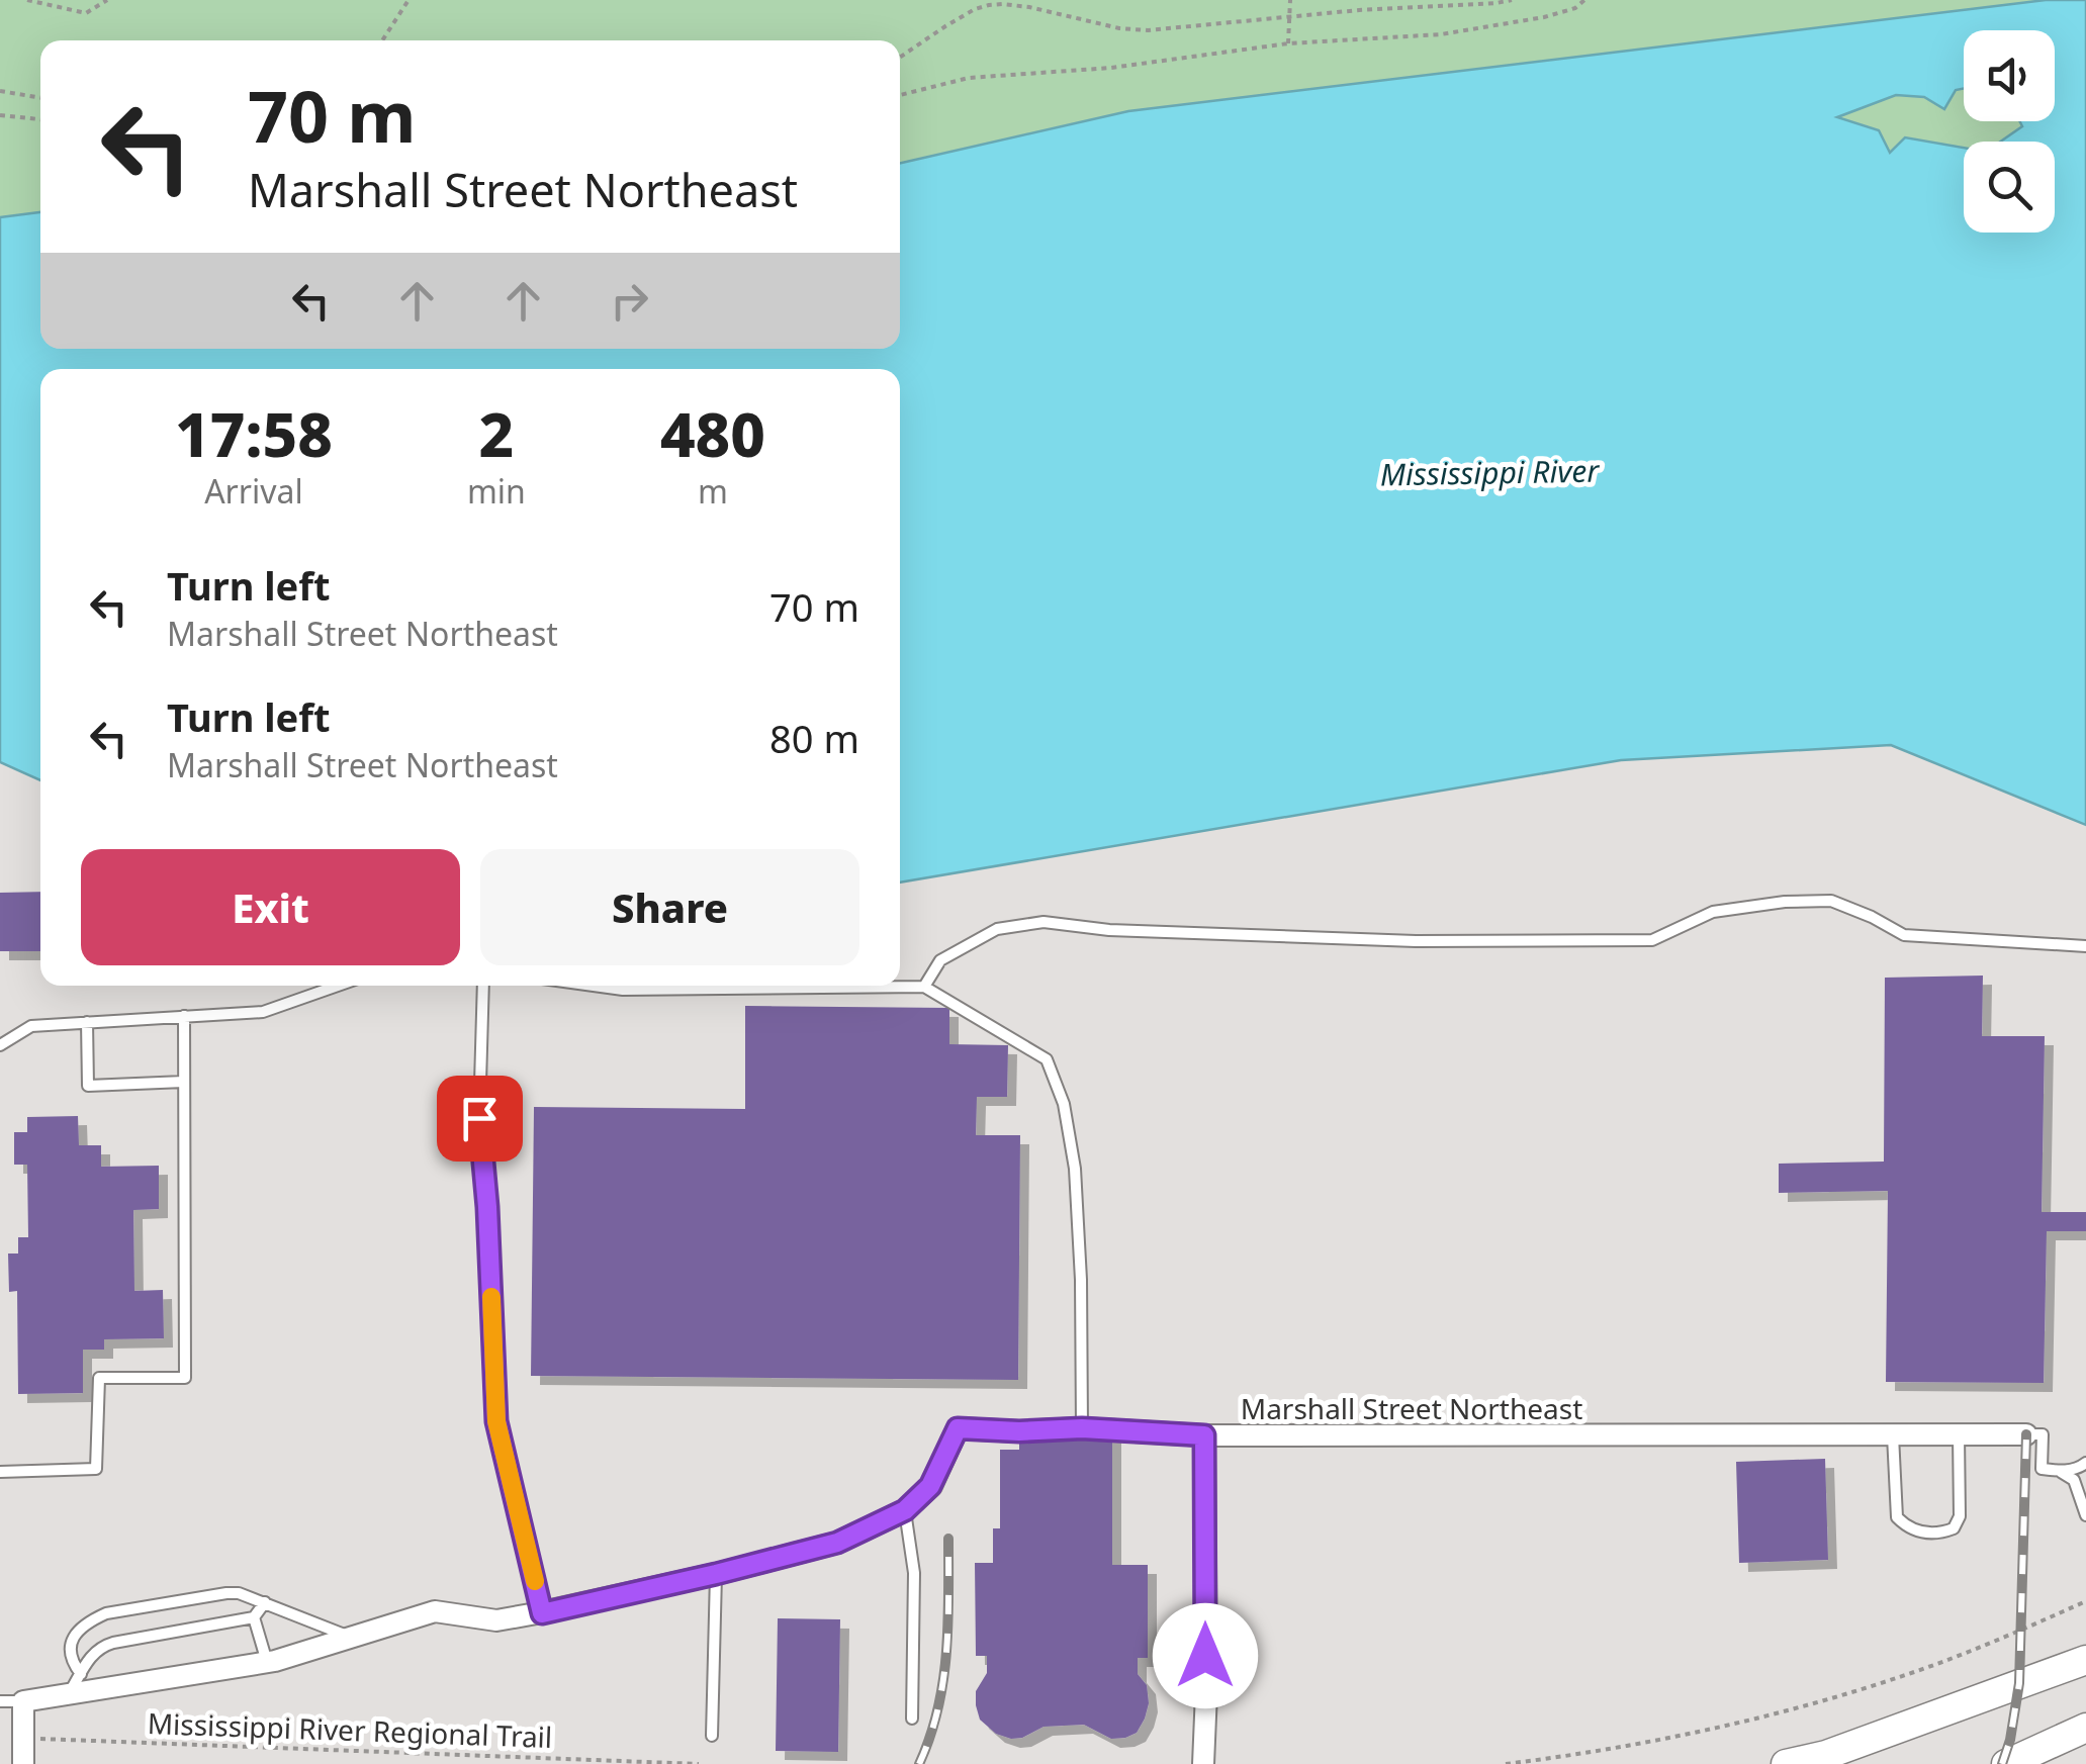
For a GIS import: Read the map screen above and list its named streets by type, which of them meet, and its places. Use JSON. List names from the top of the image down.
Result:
{
  "streets": {
    "street": ["Marshall Street Northeast"],
    "path": ["Mississippi River Regional Trail"]
  },
  "water": ["Mississippi River"],
  "page": {
    "turn": ["70 m", "Marshall Street Northeast"],
    "eta": [
      "17:58",
      "Arrival",
      "2",
      "min",
      "480",
      "m"
    ],
    "list": [
      {
        "name": "Turn left",
        "note": "Marshall Street Northeast",
        "value": "70 m"
      },
      {
        "name": "Turn left",
        "note": "Marshall Street Northeast",
        "value": "80 m"
      }
    ],
    "buttons": ["Exit", "Share"]
  }
}
